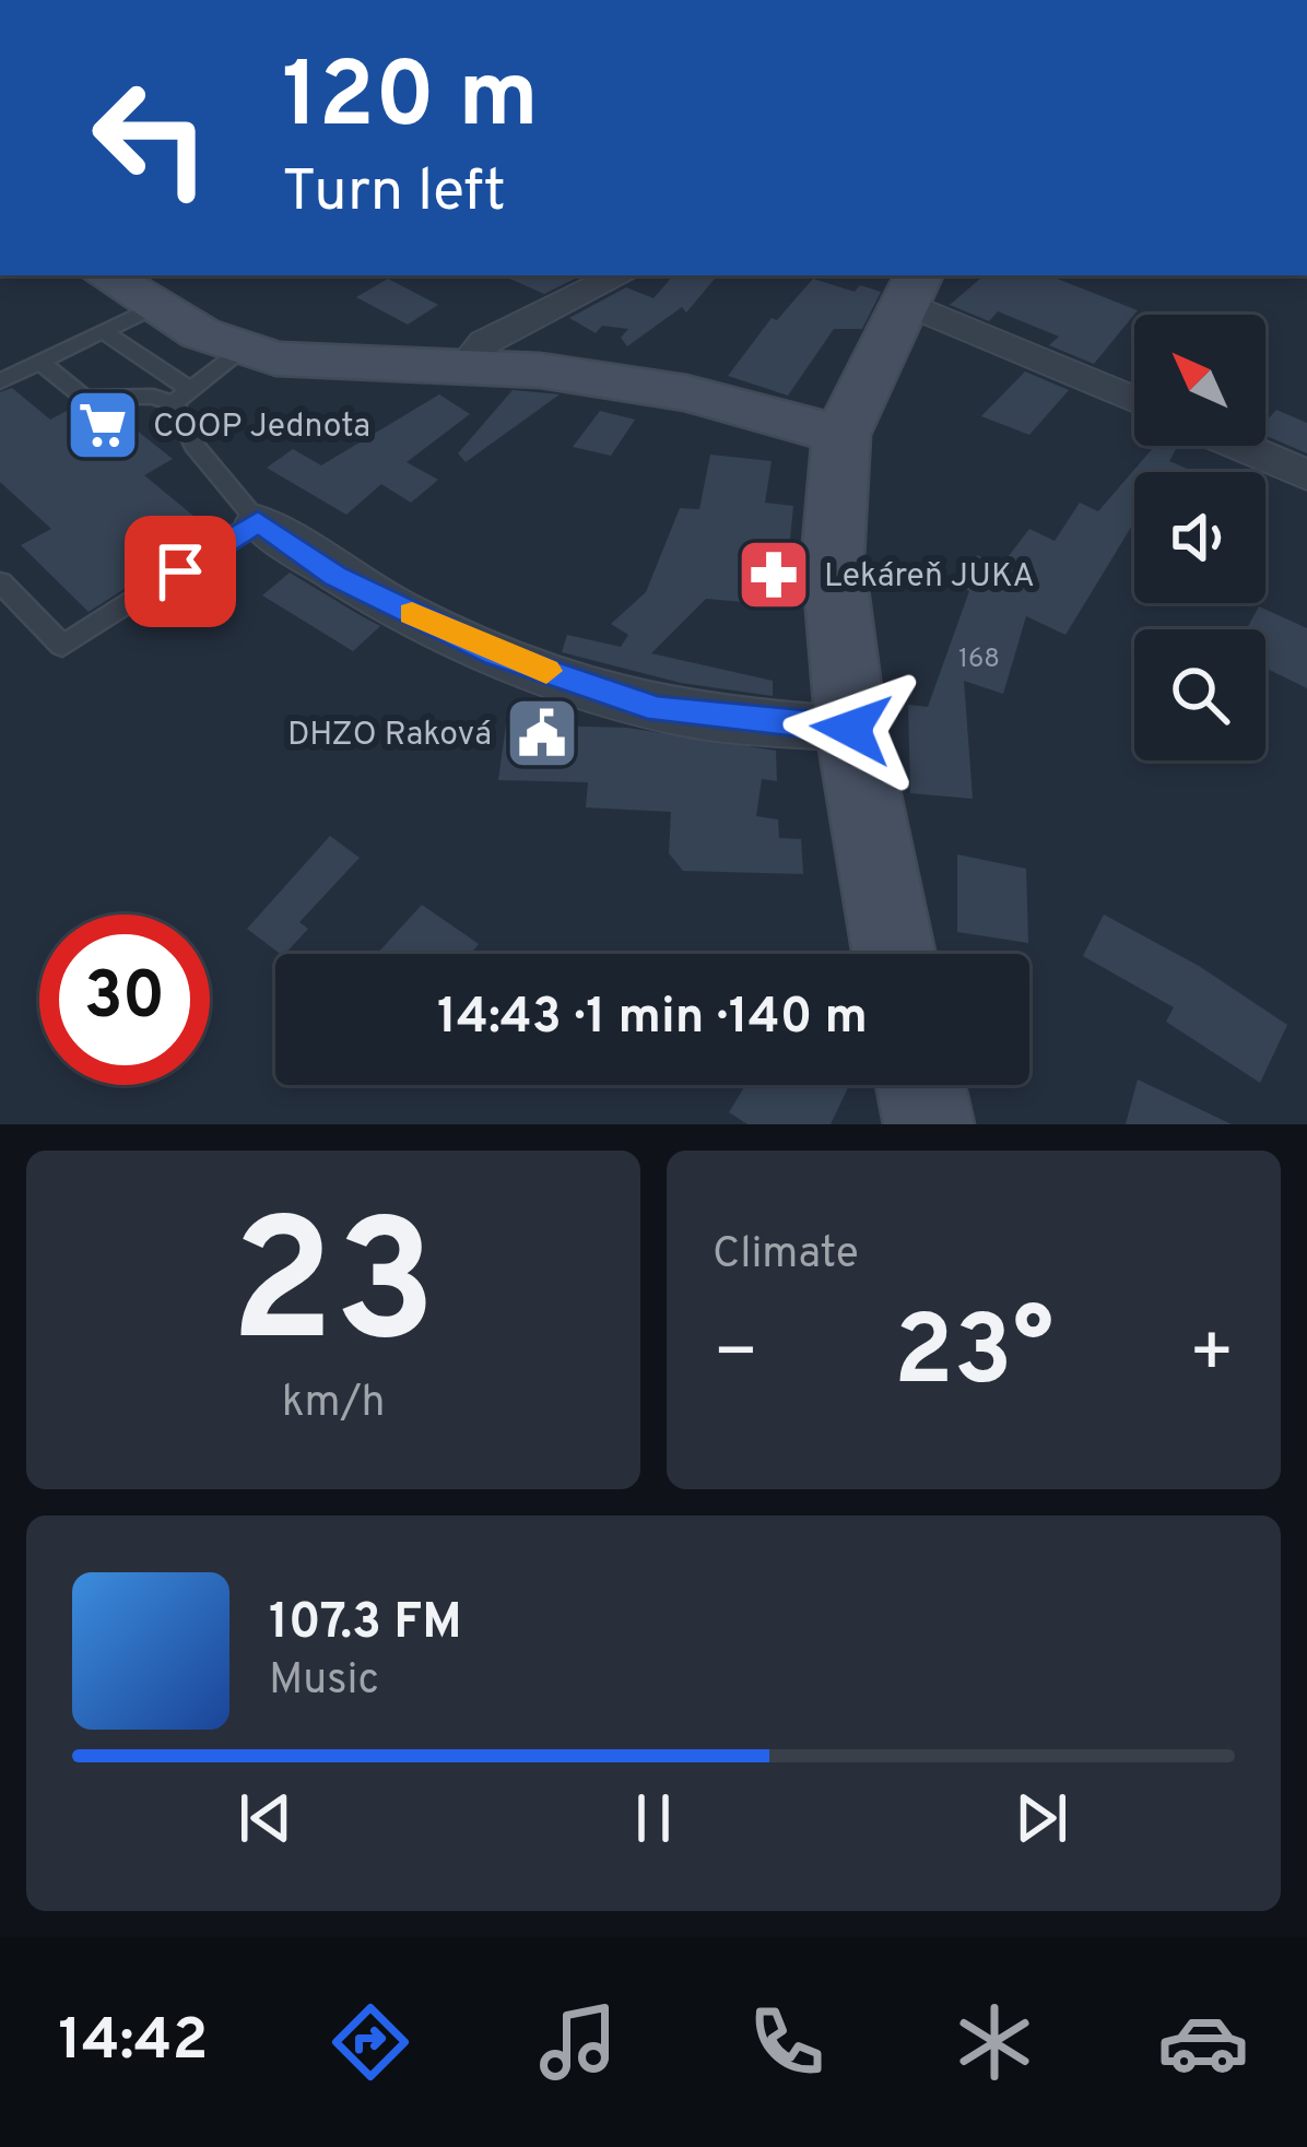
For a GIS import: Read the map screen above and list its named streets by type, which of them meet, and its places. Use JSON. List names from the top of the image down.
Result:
{
  "places": {
    "supermarket": ["COOP Jednota"],
    "pharmacy": ["Lekáreň JUKA"],
    "public building": ["DHZO Raková"]
  },
  "house_numbers": ["168"],
  "north": "top left",
  "page": {
    "turn": ["120 m", "Turn left"],
    "limit": "30",
    "trip": "14:43 · 1 min · 140 m",
    "tile": [
      ["23", "km/h"],
      "Climate"
    ],
    "heat": ["−", "23°", "+"],
    "song": ["107.3 FM", "Music"],
    "tabs": "14:42"
  }
}
